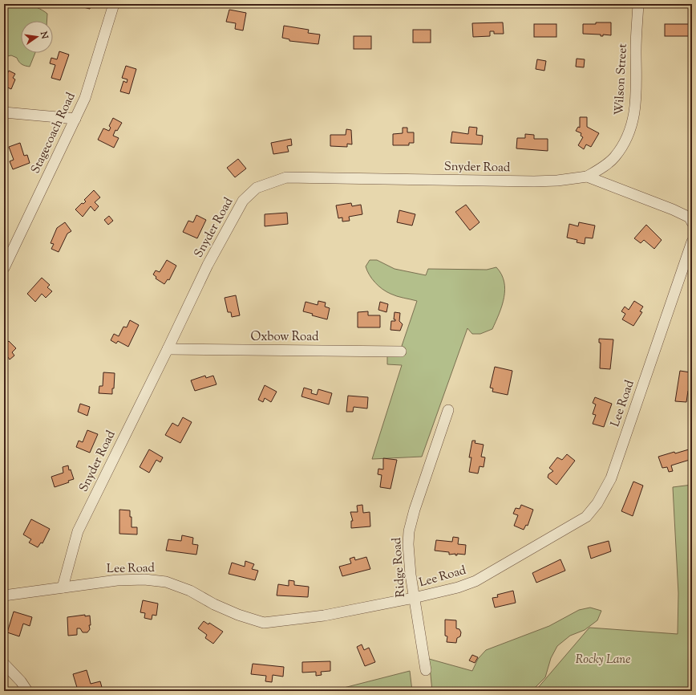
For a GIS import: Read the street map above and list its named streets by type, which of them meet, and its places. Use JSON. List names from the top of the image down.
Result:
{
  "streets": {
    "street": [
      "Wilson Street",
      "Stagecoach Road",
      "Snyder Road",
      "Oxbow Road",
      "Lee Road",
      "Ridge Road"
    ]
  },
  "crossings": [
    ["Wilson Street", "Snyder Road"],
    ["Snyder Road", "Oxbow Road"],
    ["Snyder Road", "Lee Road"],
    ["Lee Road", "Ridge Road"]
  ],
  "parks": ["Rocky Lane"],
  "north": "right"
}
